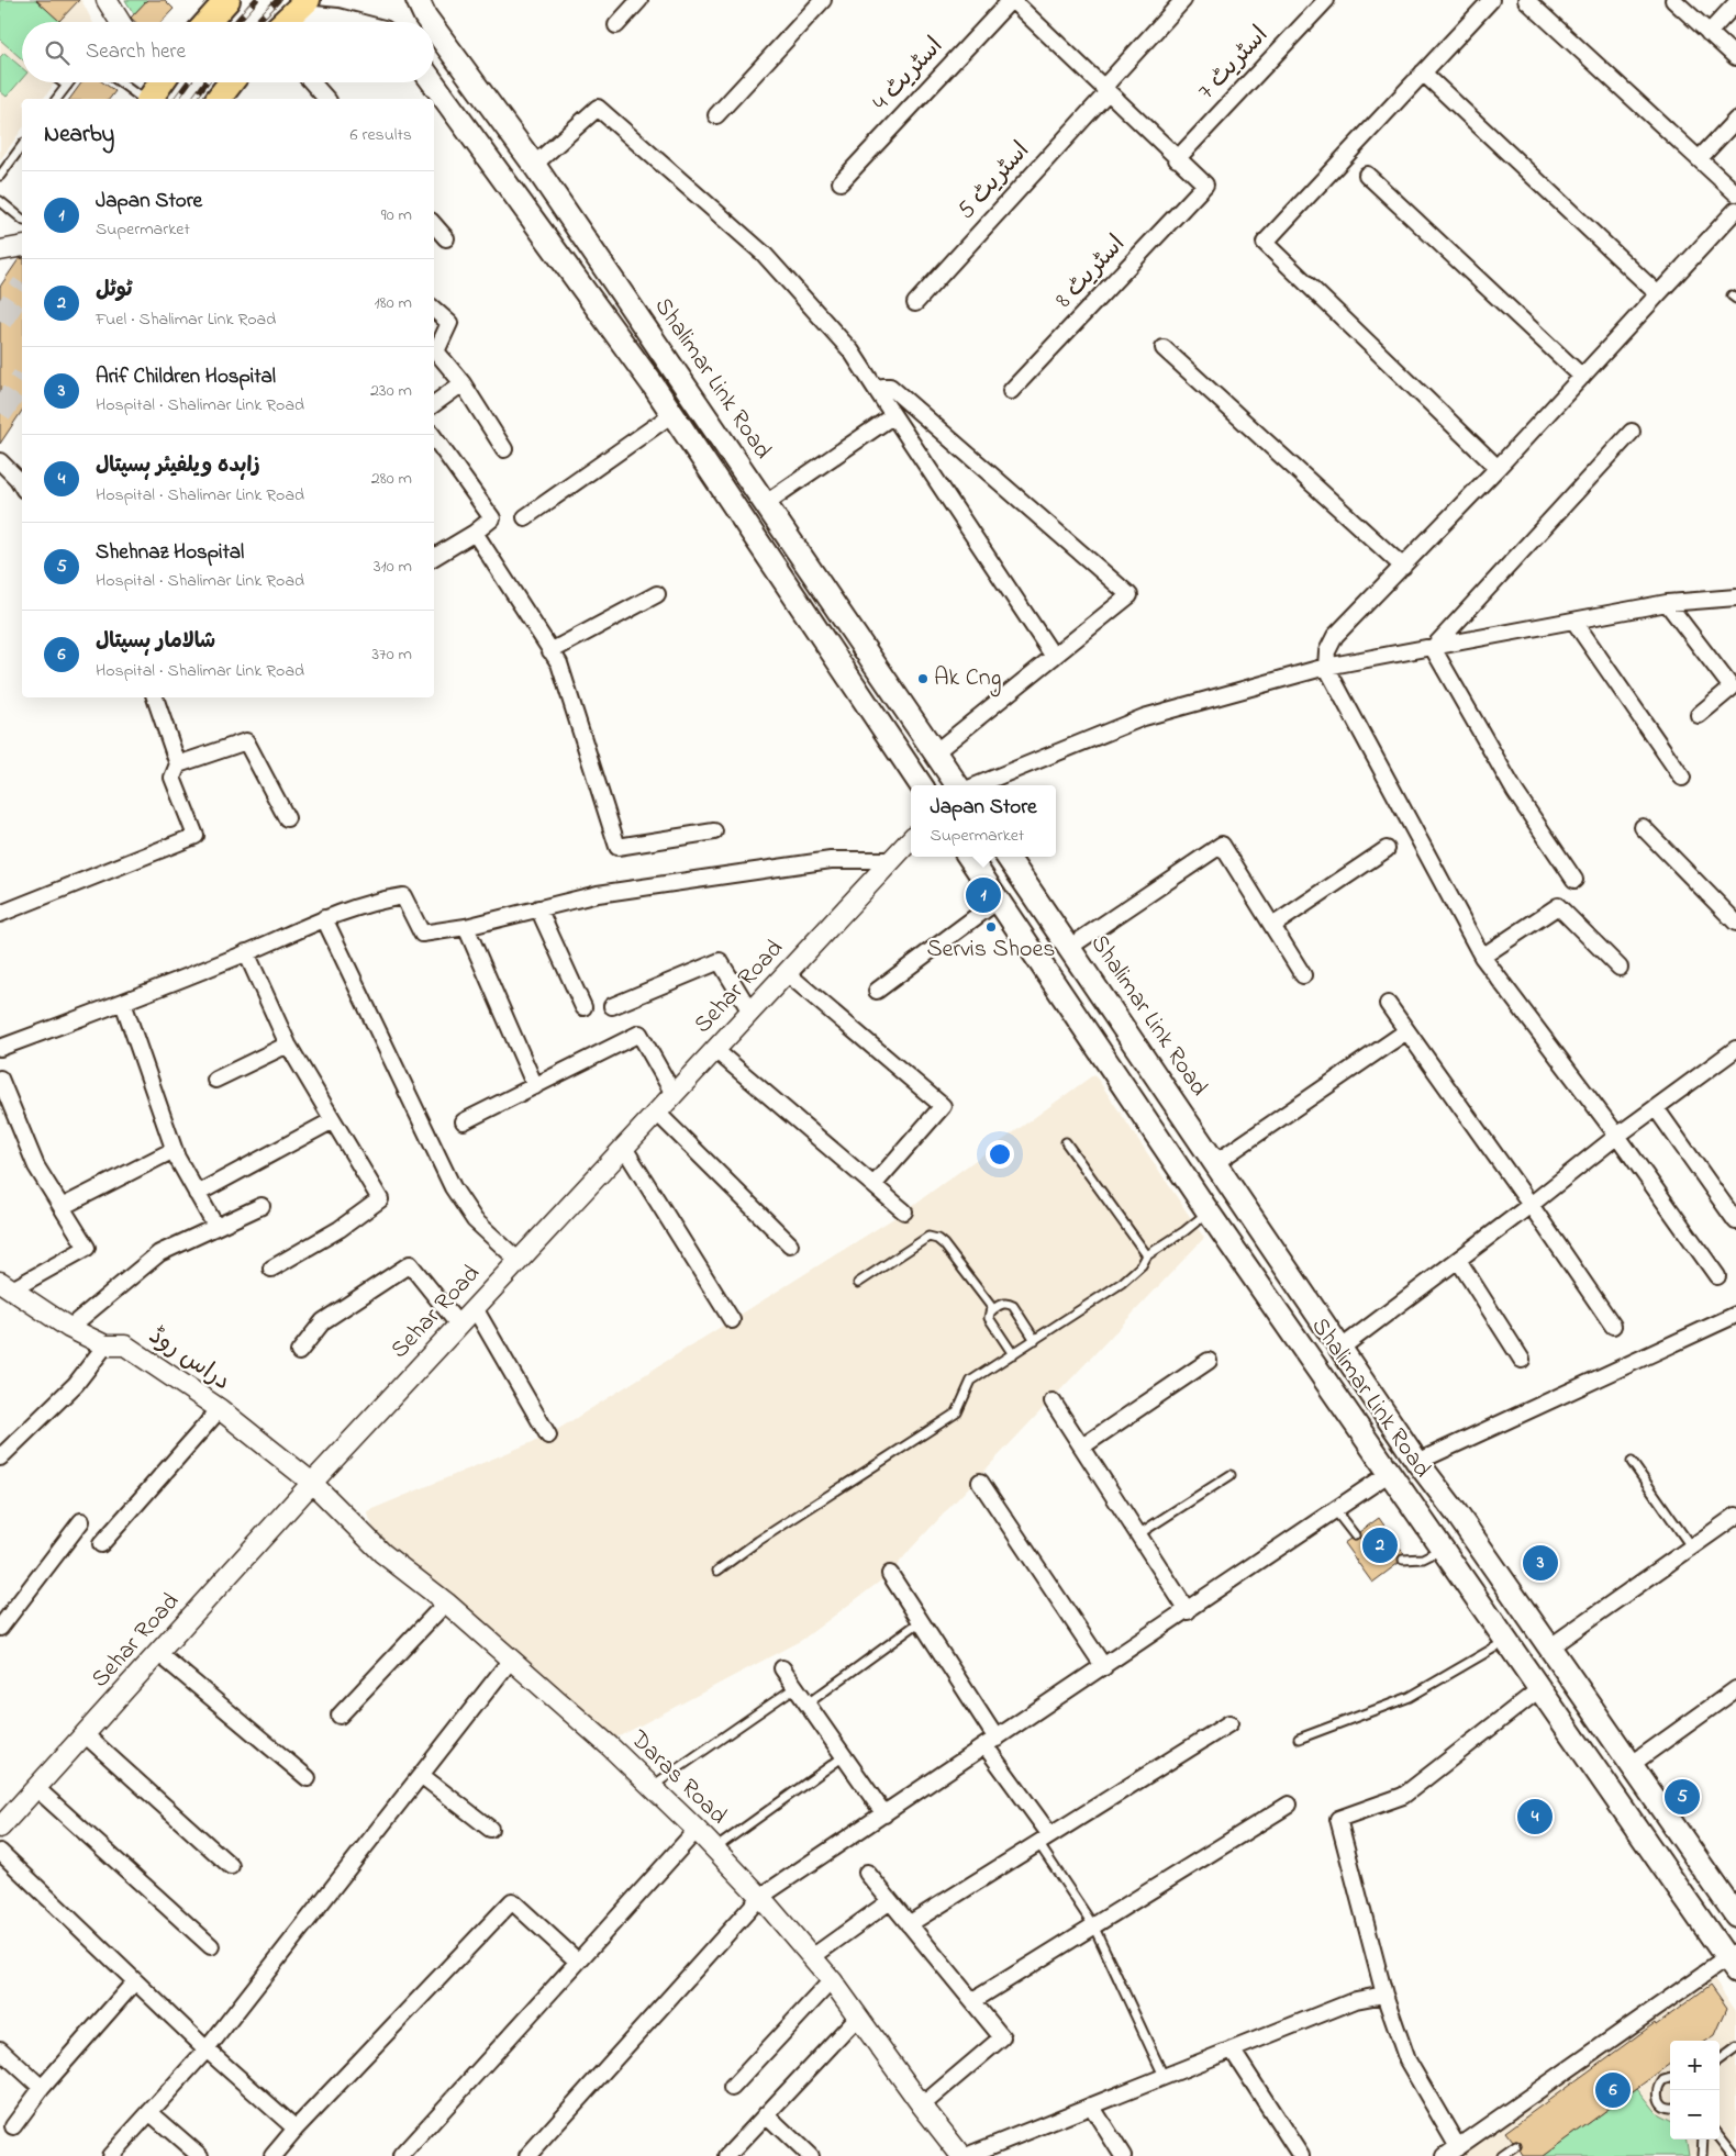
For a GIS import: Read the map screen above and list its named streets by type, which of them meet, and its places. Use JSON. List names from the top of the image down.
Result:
{
  "streets": {
    "main road": ["Shalimar Link Road"],
    "street": [
      "اسٹریٹ 7",
      "اسٹریٹ 4",
      "اسٹریٹ 5",
      "اسٹریٹ 8",
      "Sehar Road",
      "دراس روڈ",
      "Daras Road"
    ]
  },
  "crossings": [
    ["اسٹریٹ 7", "اسٹریٹ 8"],
    ["Sehar Road", "دراس روڈ"],
    ["Sehar Road", "Daras Road"],
    ["دراس روڈ", "Daras Road"]
  ],
  "places": ["Ak Cng", "Servis Shoes"],
  "page": {
    "search": "Search here",
    "heading": ["Nearby", "6 results"],
    "list": [
      {
        "mark": "1",
        "name": "Japan Store",
        "note": "Supermarket",
        "value": "90 m"
      },
      {
        "mark": "2",
        "name": "ٹوٹل",
        "note": "Fuel · Shalimar Link Road",
        "value": "180 m"
      },
      {
        "mark": "3",
        "name": "Arif Children Hospital",
        "note": "Hospital · Shalimar Link Road",
        "value": "230 m"
      },
      {
        "mark": "4",
        "name": "زاہدہ ویلفیئر ہسپتال",
        "note": "Hospital · Shalimar Link Road",
        "value": "280 m"
      },
      {
        "mark": "5",
        "name": "Shehnaz Hospital",
        "note": "Hospital · Shalimar Link Road",
        "value": "310 m"
      },
      {
        "mark": "6",
        "name": "شالامار ہسپتال",
        "note": "Hospital · Shalimar Link Road",
        "value": "370 m"
      }
    ],
    "popup": ["Japan Store", "Supermarket"],
    "pins": [
      "1",
      "2",
      "3",
      "5",
      "4",
      "6"
    ],
    "map_buttons": ["+", "−"]
  }
}
